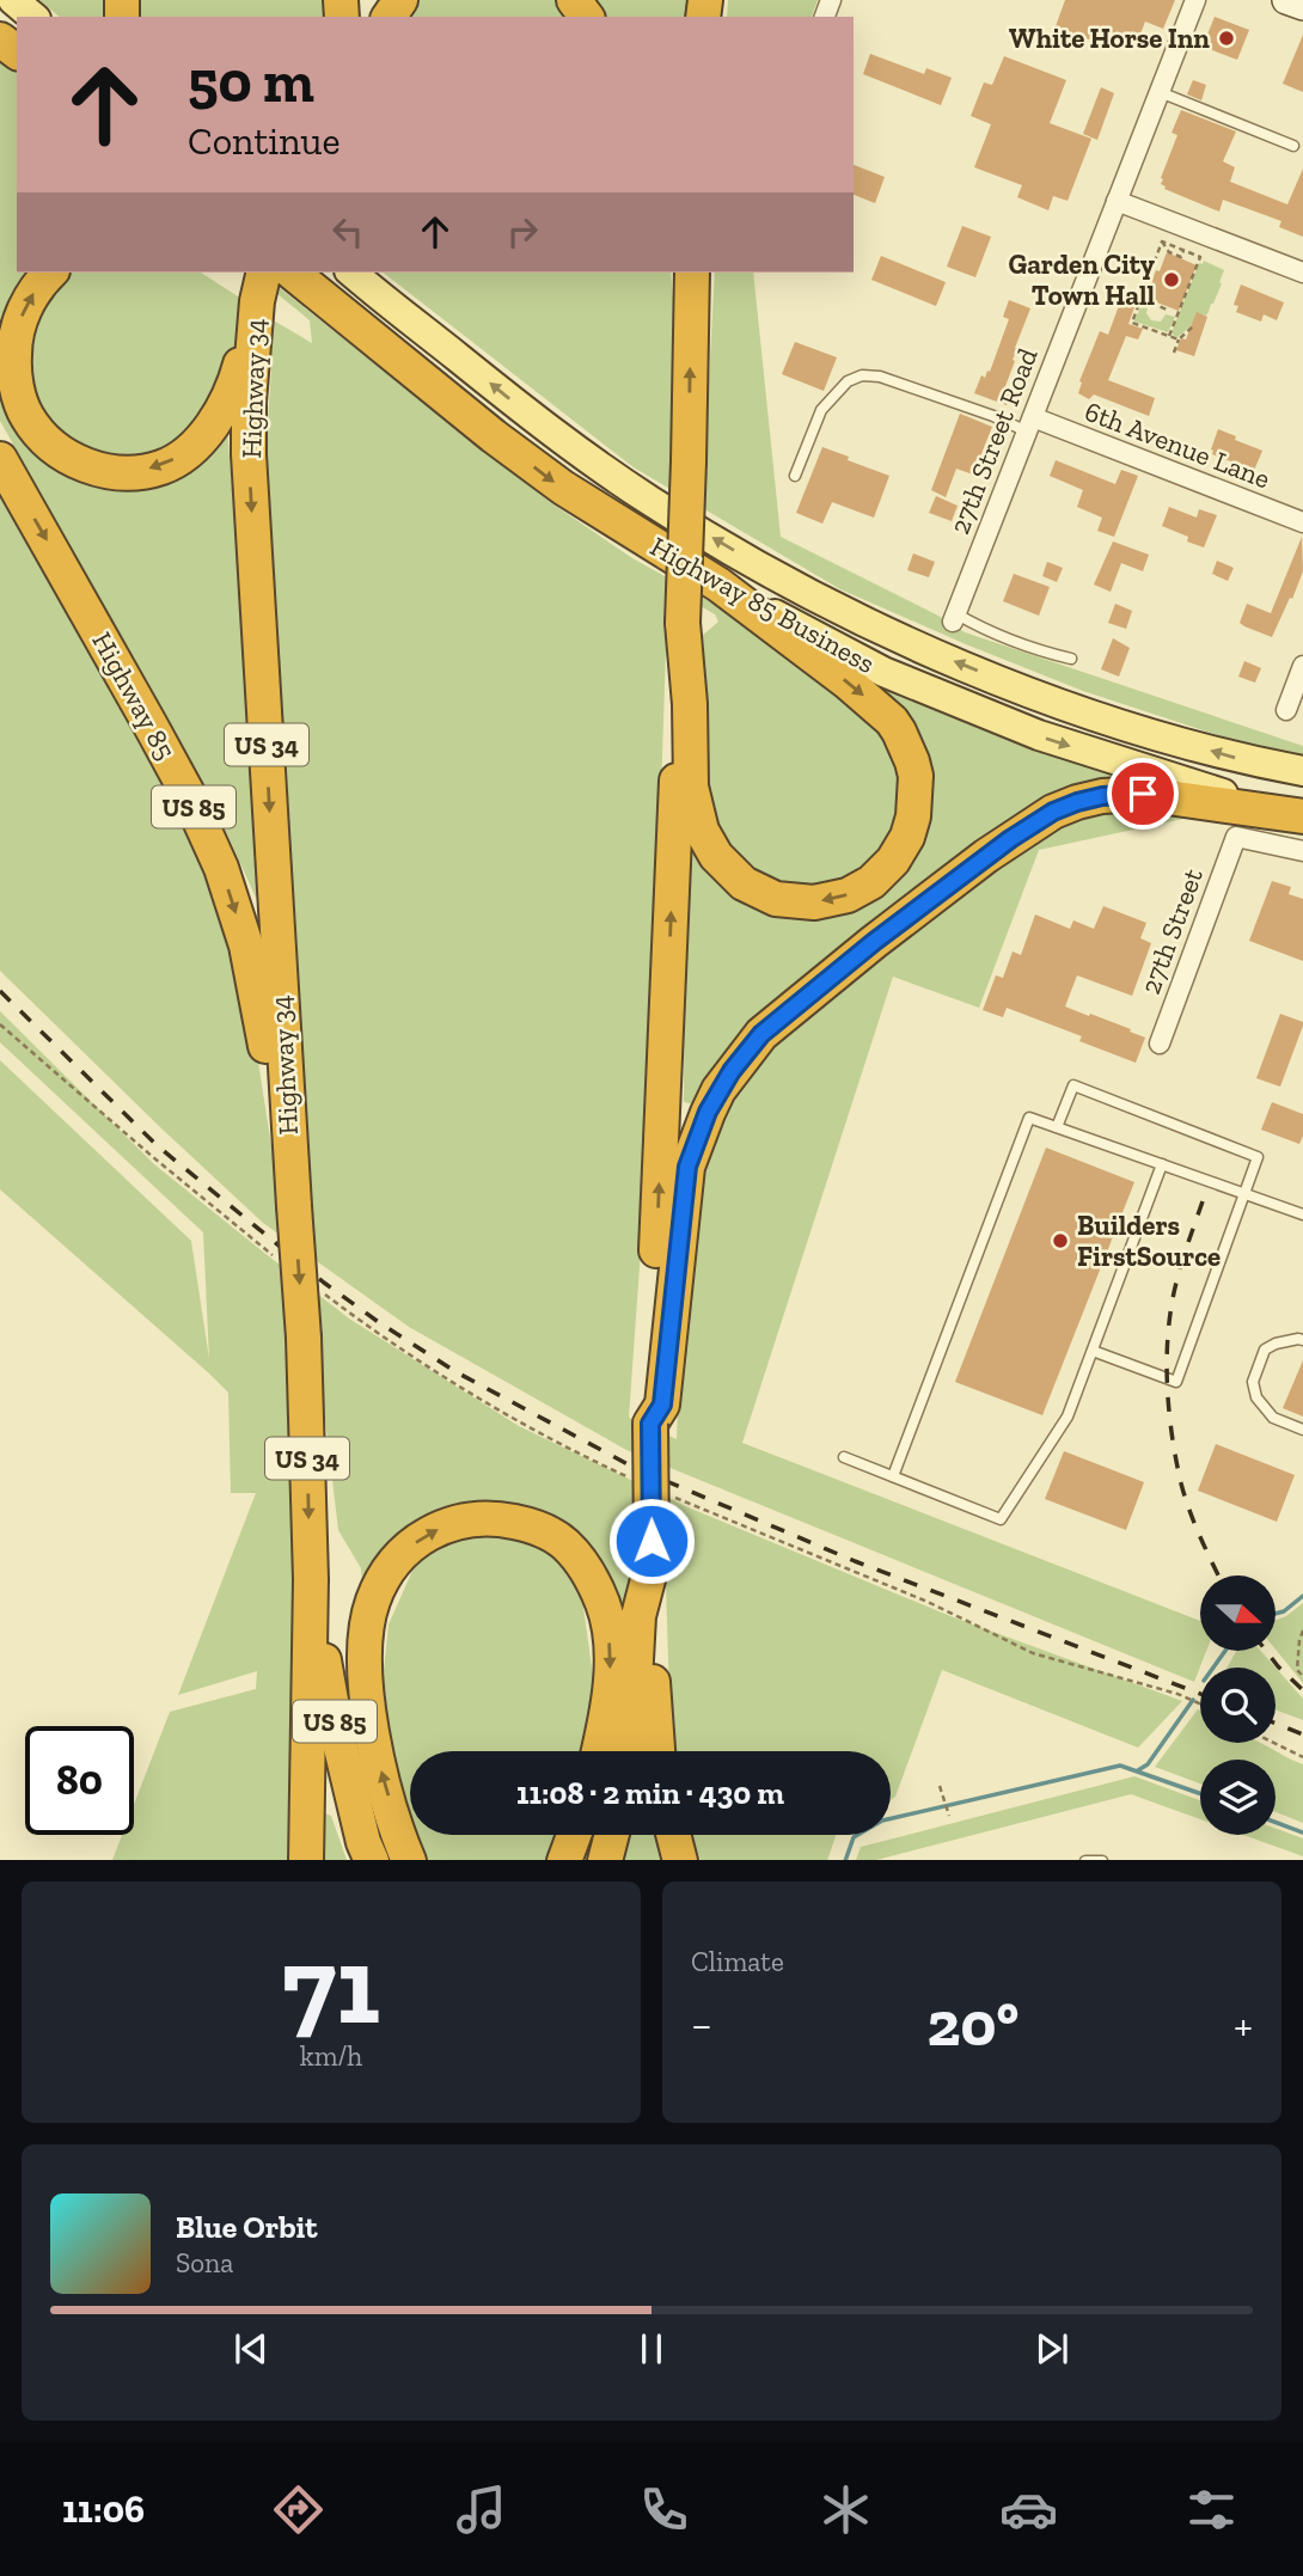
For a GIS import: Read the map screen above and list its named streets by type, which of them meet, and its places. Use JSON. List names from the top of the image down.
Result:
{
  "streets": {
    "highway": [
      "Highway 34",
      "Highway 85 Business",
      "Highway 85",
      "US 34",
      "US 85"
    ],
    "street": ["27th Street Road", "6th Avenue Lane", "27th Street"]
  },
  "crossings": [
    ["Highway 34", "Highway 85"],
    ["Highway 34", "US 85"],
    ["27th Street Road", "6th Avenue Lane"]
  ],
  "one_way": ["Highway 34", "Highway 85"],
  "places": ["White Horse Inn", "Garden City Town Hall", "Builders FirstSource"],
  "north": "right",
  "page": {
    "turn": ["50 m", "Continue"],
    "limit": "80",
    "trip": "11:08 · 2 min · 430 m",
    "tile": [
      ["71", "km/h"],
      "Climate"
    ],
    "heat": ["−", "20°", "+"],
    "song": ["Blue Orbit", "Sona"],
    "tabs": "11:06"
  }
}
